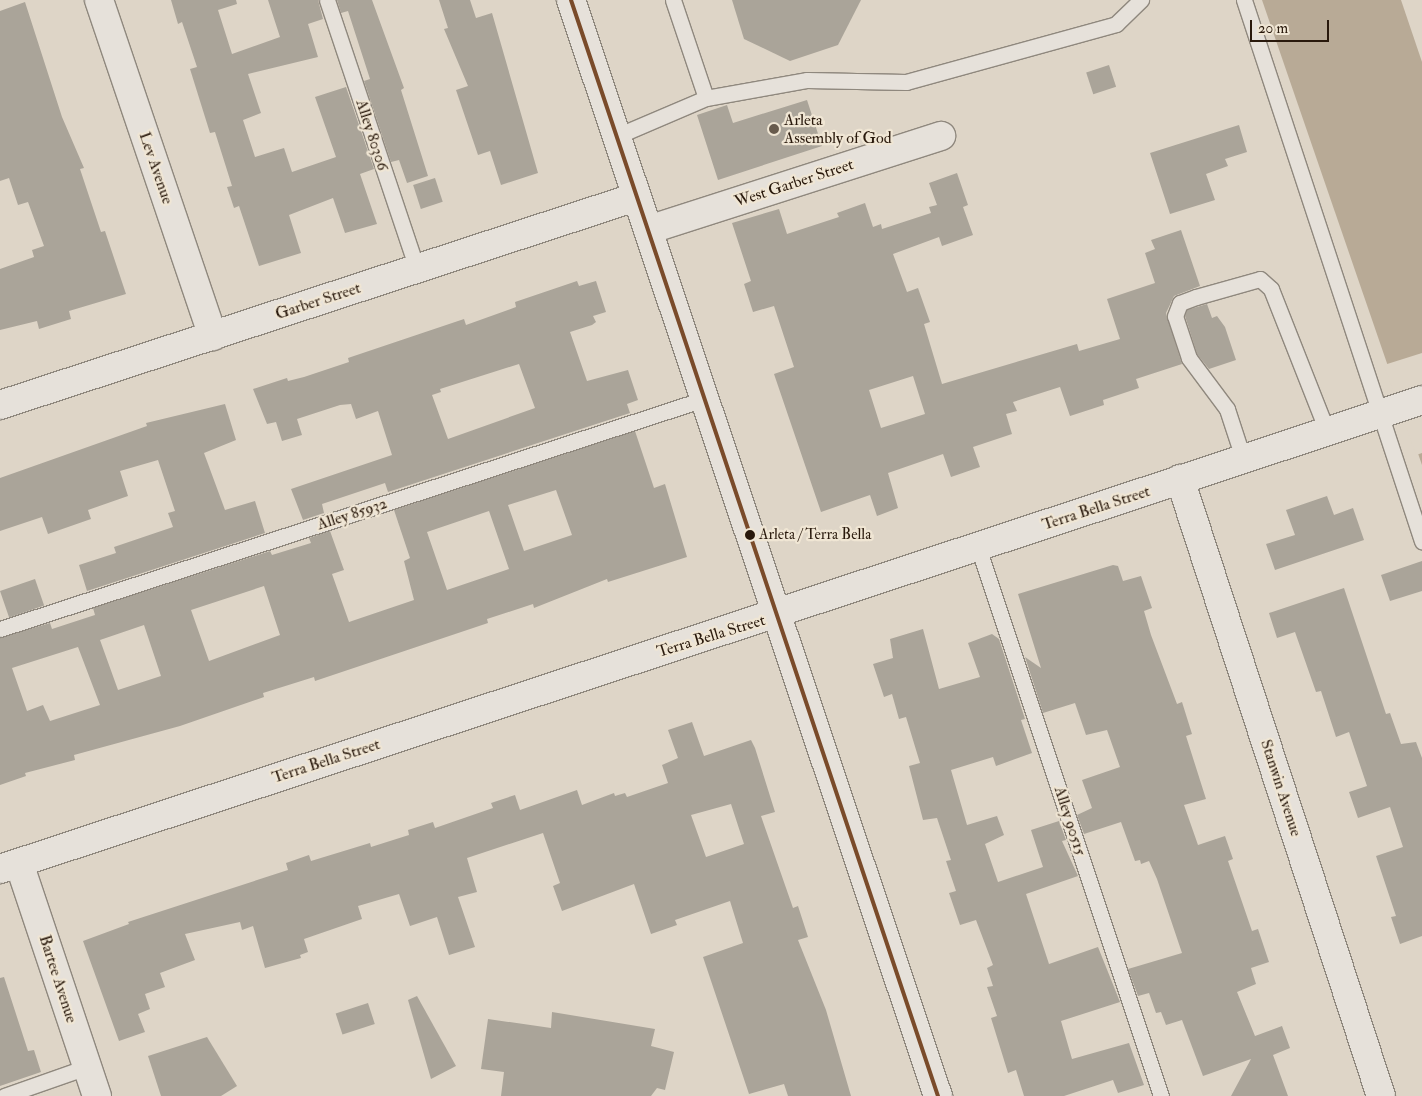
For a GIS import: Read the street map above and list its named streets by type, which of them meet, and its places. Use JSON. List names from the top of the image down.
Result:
{
  "streets": {
    "main road": [
      "Lev Avenue",
      "West Garber Street",
      "Garber Street",
      "Terra Bella Street",
      "Stanwin Avenue",
      "Bartee Avenue"
    ],
    "lane": ["Alley 80306", "Alley 85932", "Alley 90515"]
  },
  "crossings": [
    ["Alley 80306", "Garber Street"],
    ["Lev Avenue", "Garber Street"],
    ["Terra Bella Street", "Stanwin Avenue"],
    ["Terra Bella Street", "Alley 90515"],
    ["Terra Bella Street", "Bartee Avenue"]
  ],
  "places": ["Arleta Assembly of God", "Arleta / Terra Bella"],
  "scale_bar": "20 m"
}
